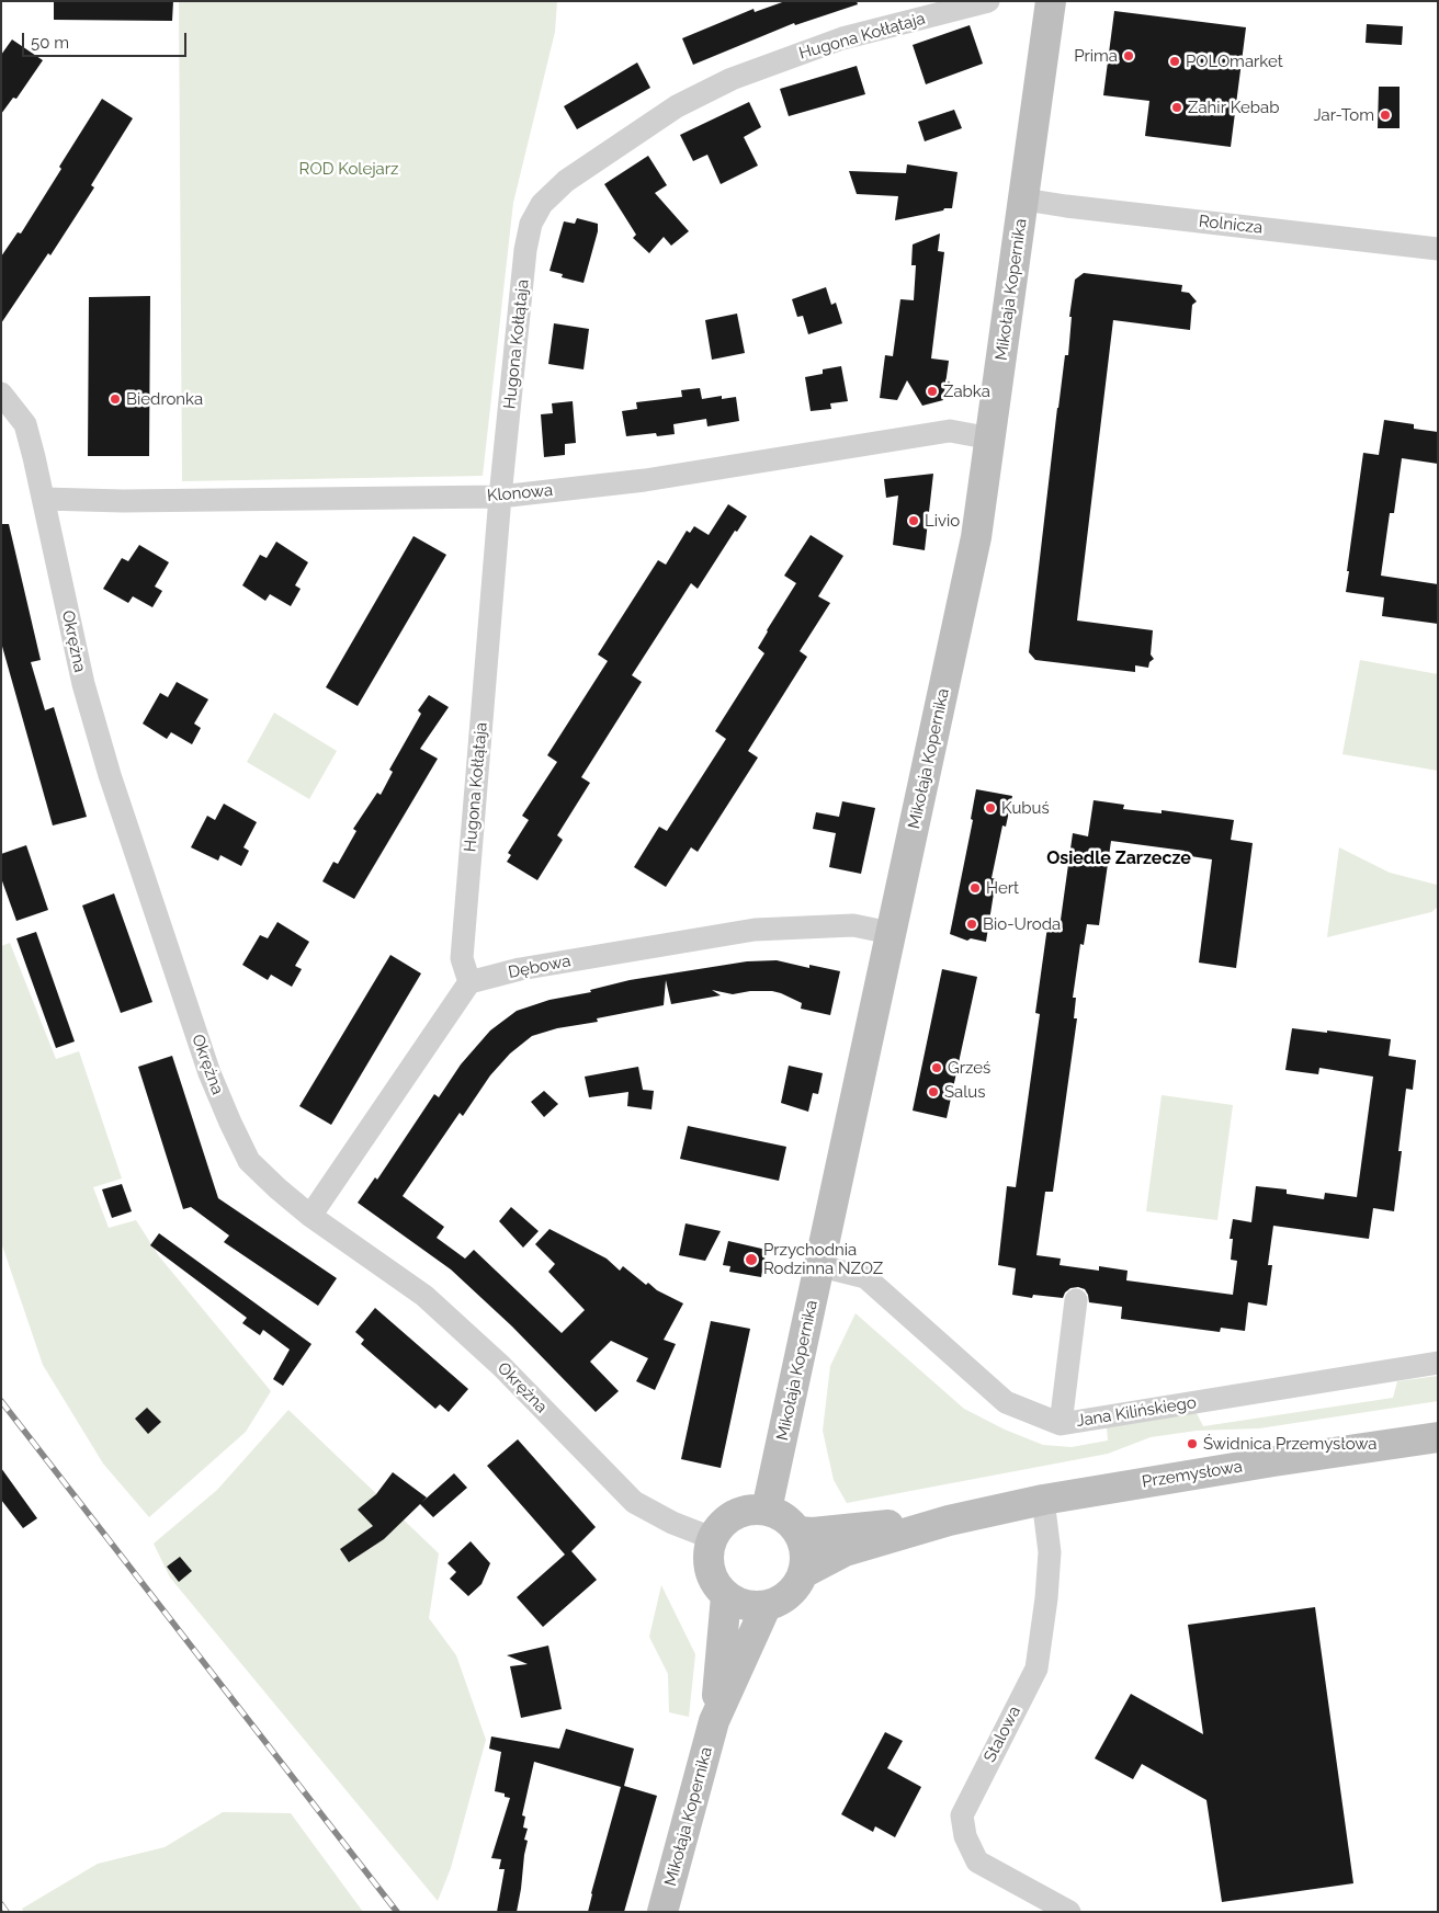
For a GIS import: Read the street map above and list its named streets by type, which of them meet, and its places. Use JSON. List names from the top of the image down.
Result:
{
  "streets": {
    "main road": ["Mikołaja Kopernika", "Przemysłowa"],
    "street": [
      "Hugona Kołłątaja",
      "Rolnicza",
      "Klonowa",
      "Okrężna",
      "Dębowa",
      "Jana Kilińskiego",
      "Stalowa"
    ]
  },
  "crossings": [
    ["Hugona Kołłątaja", "Klonowa"],
    ["Hugona Kołłątaja", "Dębowa"],
    ["Rolnicza", "Mikołaja Kopernika"],
    ["Mikołaja Kopernika", "Klonowa"],
    ["Mikołaja Kopernika", "Okrężna"],
    ["Mikołaja Kopernika", "Dębowa"],
    ["Mikołaja Kopernika", "Jana Kilińskiego"],
    ["Mikołaja Kopernika", "Przemysłowa"],
    ["Klonowa", "Okrężna"],
    ["Okrężna", "Przemysłowa"],
    ["Przemysłowa", "Stalowa"]
  ],
  "districts": ["Osiedle Zarzecze"],
  "parks": ["ROD Kolejarz"],
  "places": [
    "Prima",
    "POLOmarket",
    "Zahir Kebab",
    "Jar-Tom",
    "Żabka",
    "Biedronka",
    "Livio",
    "Kubuś",
    "Hert",
    "Bio-Uroda",
    "Grześ",
    "Salus",
    "Przychodnia Rodzinna NZOZ",
    "Świdnica Przemysłowa"
  ],
  "scale_bar": "50 m"
}
